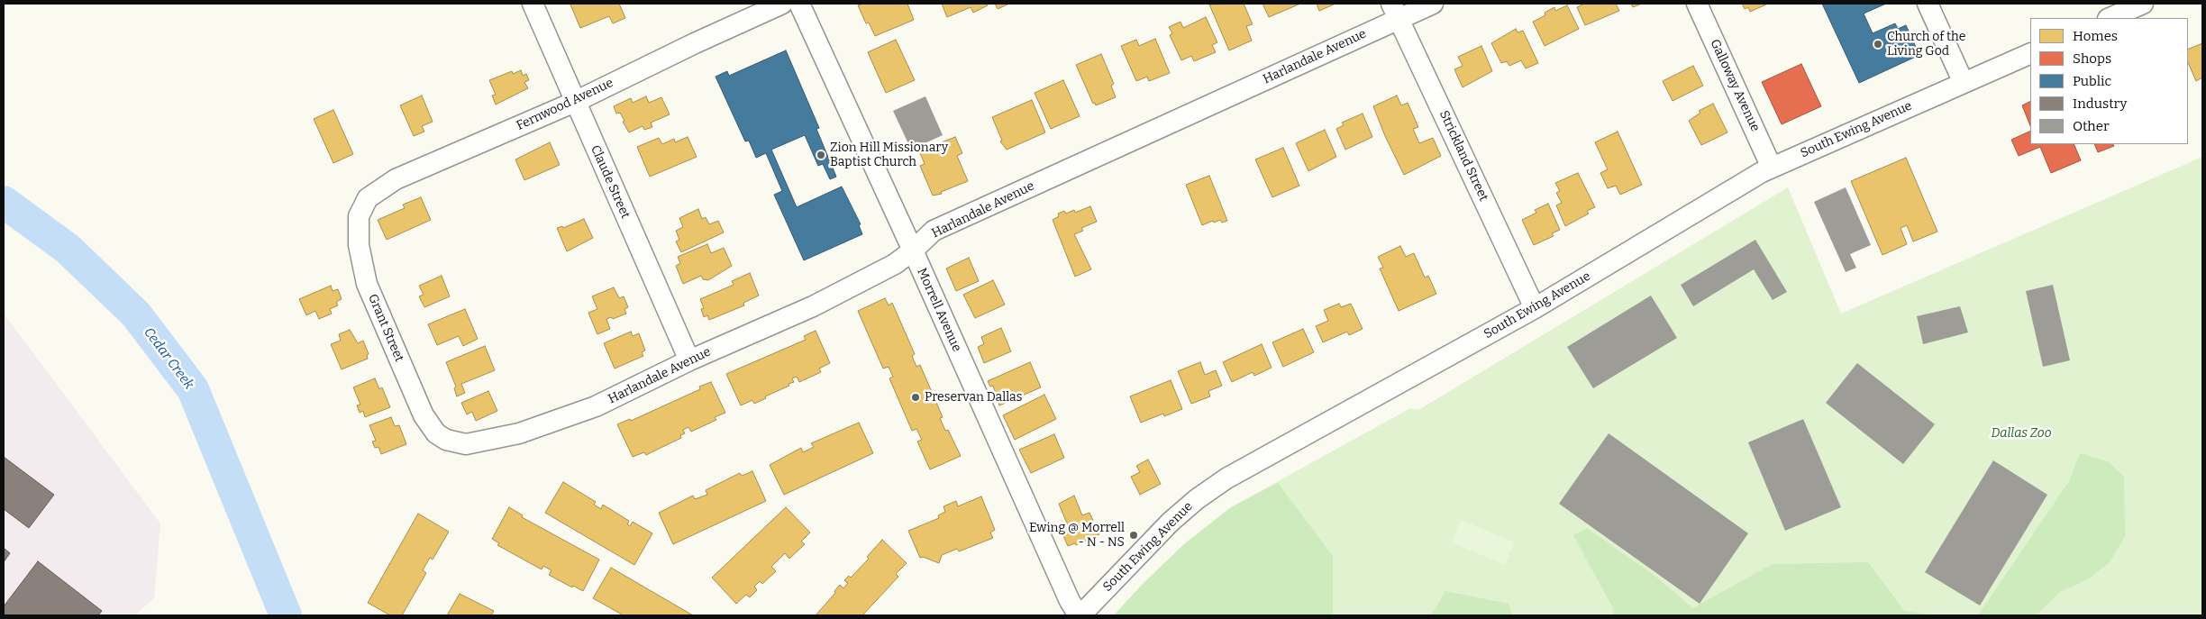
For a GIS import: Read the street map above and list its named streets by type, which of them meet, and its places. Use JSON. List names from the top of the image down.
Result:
{
  "streets": {
    "street": [
      "Harlandale Avenue",
      "Galloway Avenue",
      "Fernwood Avenue",
      "South Ewing Avenue",
      "Strickland Street",
      "Claude Street",
      "Morrell Avenue",
      "Grant Street"
    ]
  },
  "crossings": [
    ["Harlandale Avenue", "Strickland Street"],
    ["Harlandale Avenue", "Claude Street"],
    ["Harlandale Avenue", "Morrell Avenue"],
    ["Harlandale Avenue", "Grant Street"],
    ["Galloway Avenue", "South Ewing Avenue"],
    ["Fernwood Avenue", "Claude Street"],
    ["Fernwood Avenue", "Grant Street"],
    ["South Ewing Avenue", "Strickland Street"],
    ["South Ewing Avenue", "Morrell Avenue"]
  ],
  "water": ["Cedar Creek"],
  "parks": ["Dallas Zoo"],
  "places": [
    "Church of the Living God",
    "Zion Hill Missionary Baptist Church",
    "Preservan Dallas",
    "Ewing @ Morrell - N - NS"
  ],
  "legend": [
    "Homes",
    "Shops",
    "Public",
    "Industry",
    "Other"
  ]
}
